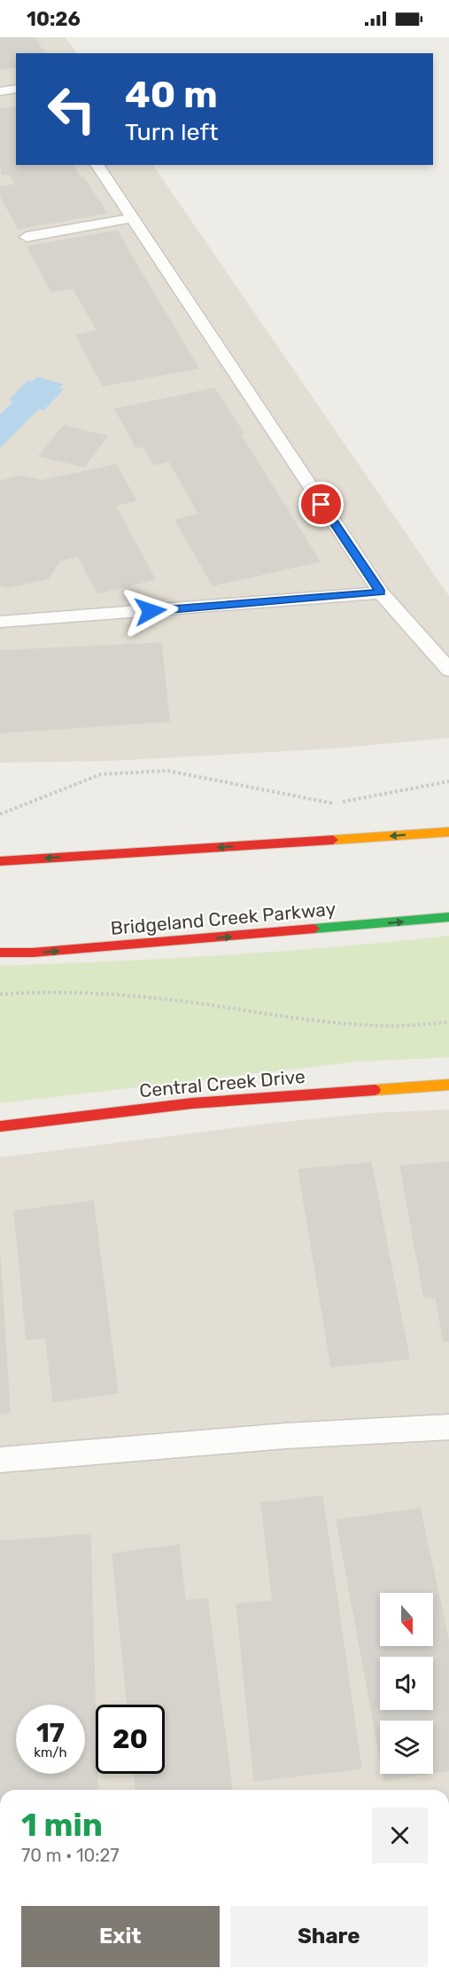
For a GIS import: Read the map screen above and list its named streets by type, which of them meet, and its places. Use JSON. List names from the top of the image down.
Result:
{
  "streets": {
    "main road": ["Bridgeland Creek Parkway", "Central Creek Drive"]
  },
  "north": "bottom",
  "page": {
    "status": "10:26",
    "turn": ["40 m", "Turn left"],
    "speed": "17 km/h",
    "limit": "20",
    "heading": ["1 min", "70 m · 10:27"],
    "buttons": ["Exit", "Share"]
  }
}
